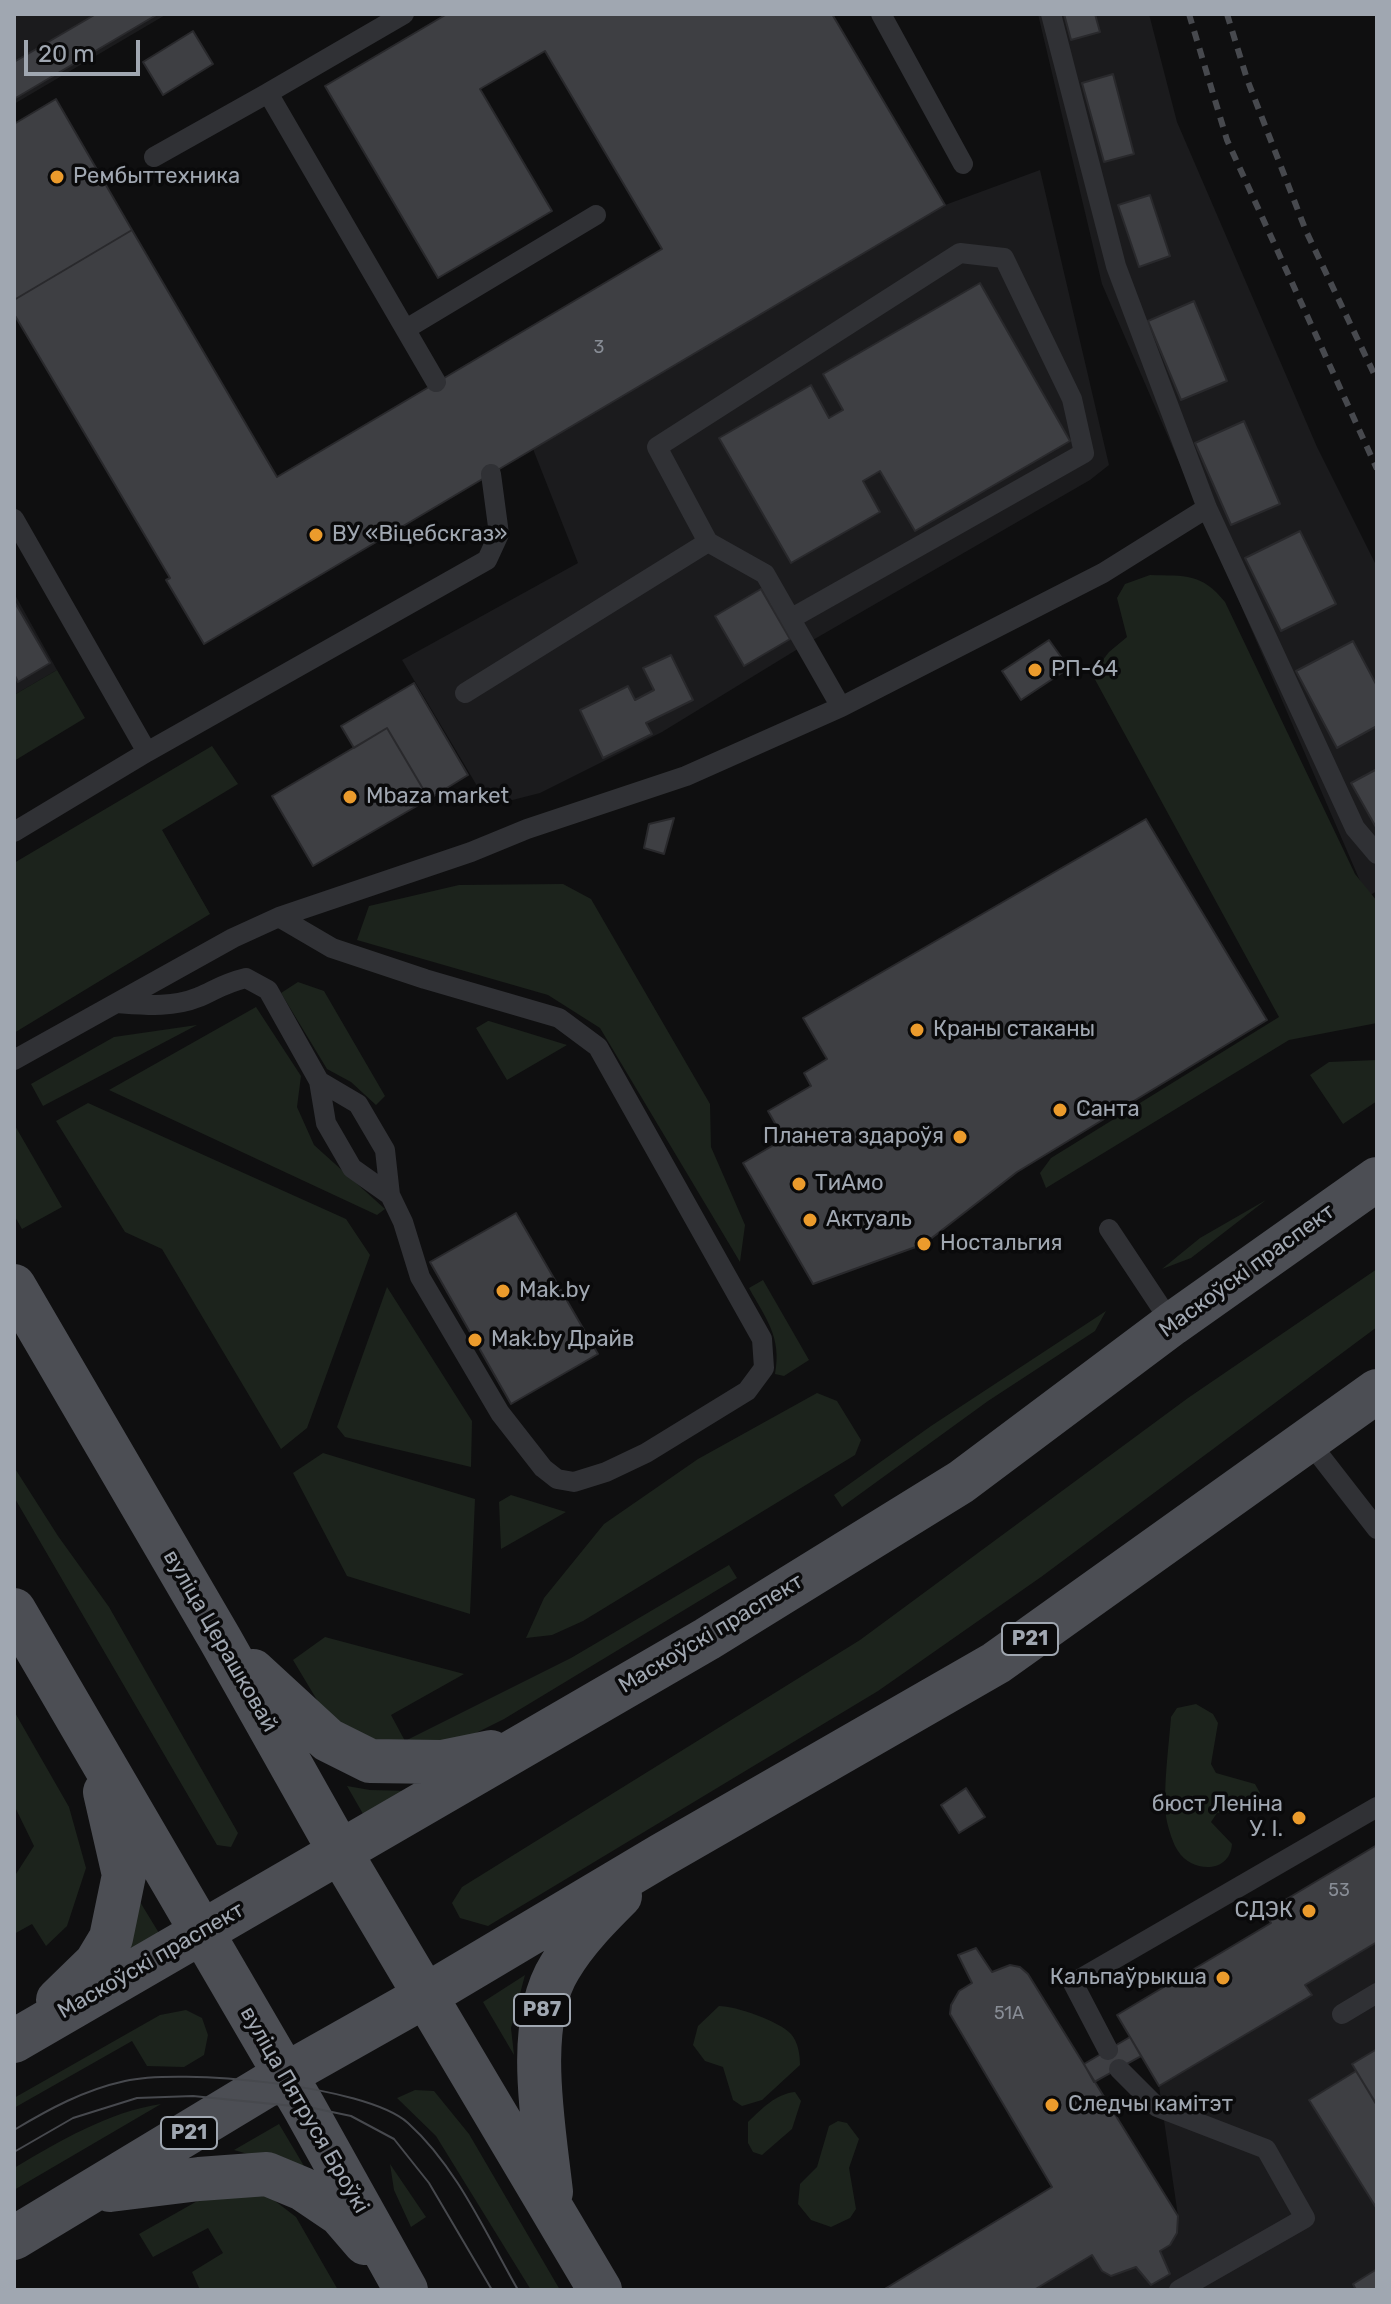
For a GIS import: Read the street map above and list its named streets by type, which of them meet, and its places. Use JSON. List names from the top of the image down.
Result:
{
  "streets": {
    "main road": [
      "Маскоўскі праспект",
      "Р21",
      "вуліца Церашковай",
      "Р87",
      "вуліца Пятруся Броўкі"
    ]
  },
  "crossings": [
    ["Маскоўскі праспект", "вуліца Церашковай"],
    ["Маскоўскі праспект", "вуліца Пятруся Броўкі"],
    ["Р21", "вуліца Церашковай"],
    ["Р21", "Р87"],
    ["Р21", "вуліца Пятруся Броўкі"],
    ["вуліца Церашковай", "Р87"]
  ],
  "places": [
    "Рембыттехника",
    "ВУ «Віцебскгаз»",
    "РП-64",
    "Mbaza market",
    "Краны стаканы",
    "Санта",
    "Планета здароўя",
    "ТиАмо",
    "Актуаль",
    "Ностальгия",
    "Mak.by",
    "Маk.by Драйв",
    "бюст Леніна У. І.",
    "СДЭК",
    "Кальпаўрыкша",
    "Следчы камітэт"
  ],
  "house_numbers": ["3", "53", "51А"],
  "scale_bar": "20 m"
}
